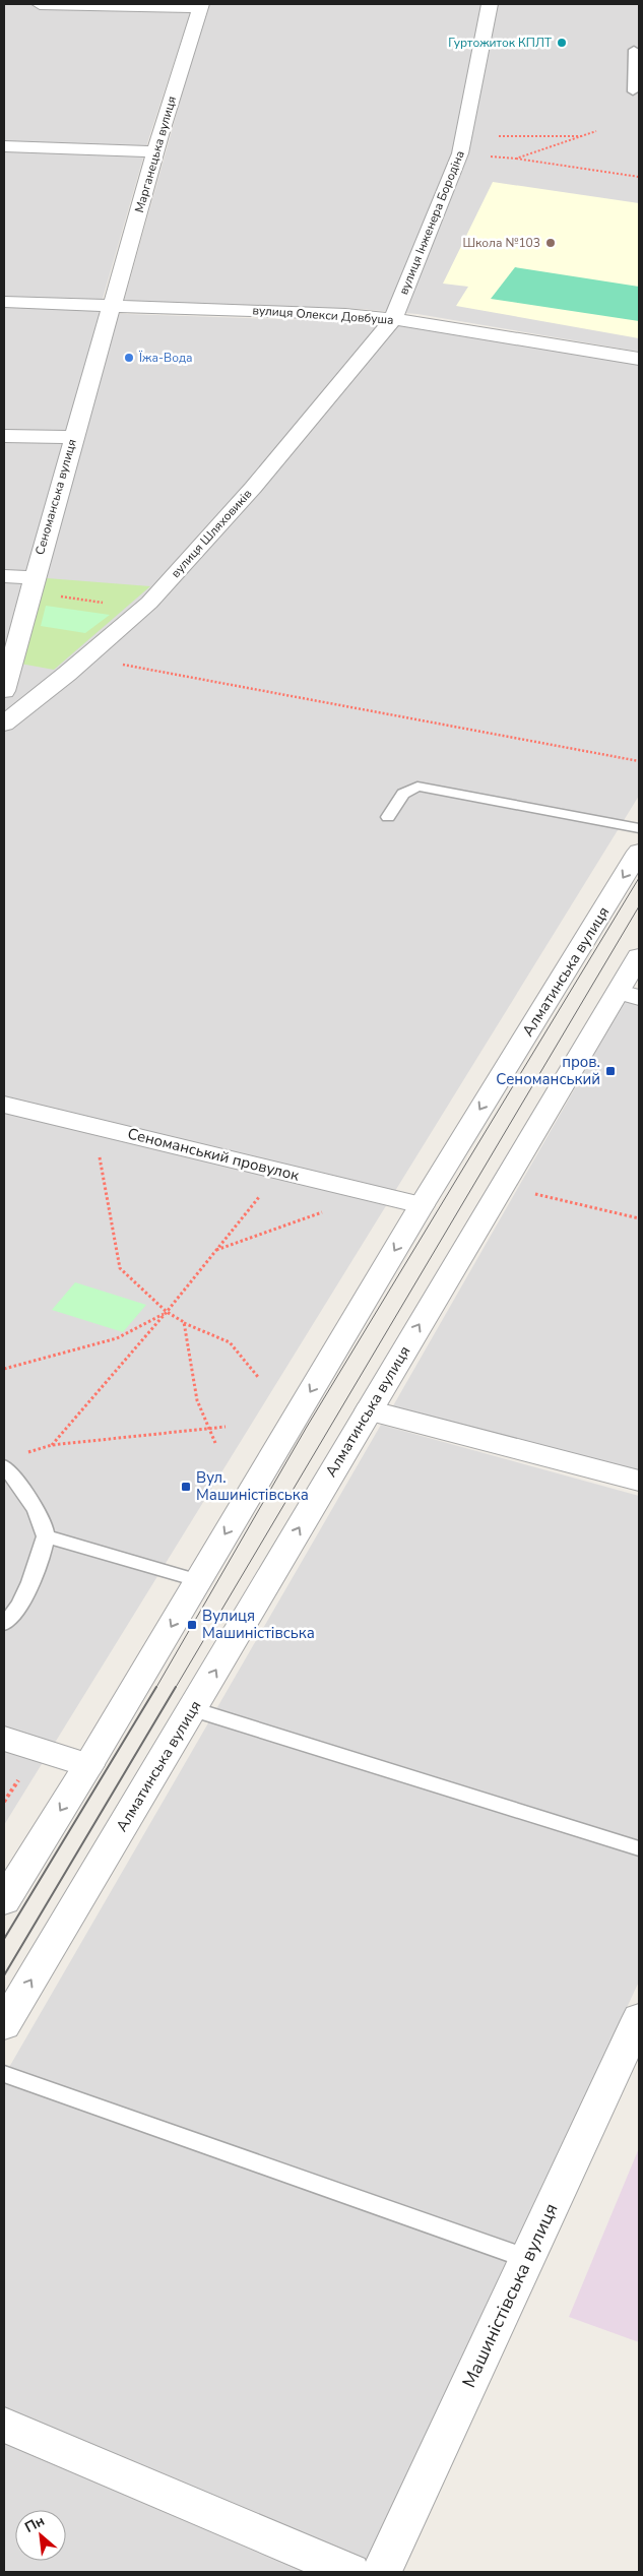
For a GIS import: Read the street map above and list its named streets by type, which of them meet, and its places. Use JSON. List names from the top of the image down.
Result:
{
  "streets": {
    "street": [
      "Марганецька вулиця",
      "вулиця Інженера Бородіна",
      "вулиця Олекси Довбуша",
      "Сеноманська вулиця",
      "вулиця Шляховиків",
      "Алматинська вулиця",
      "Сеноманський провулок",
      "Машиністівська вулиця"
    ]
  },
  "crossings": [
    ["Марганецька вулиця", "вулиця Олекси Довбуша"],
    ["Марганецька вулиця", "Сеноманська вулиця"],
    ["вулиця Інженера Бородіна", "вулиця Олекси Довбуша"],
    ["вулиця Інженера Бородіна", "вулиця Шляховиків"],
    ["вулиця Олекси Довбуша", "Сеноманська вулиця"],
    ["вулиця Олекси Довбуша", "вулиця Шляховиків"],
    ["Алматинська вулиця", "Сеноманський провулок"]
  ],
  "places": {
    "other": ["Гуртожиток КПЛТ", "Школа №103", "Їжа-Вода"],
    "transit": ["пров. Сеноманський", "Вул. Машиністівська", "Вулиця Машиністівська"]
  },
  "north": "top left"
}
